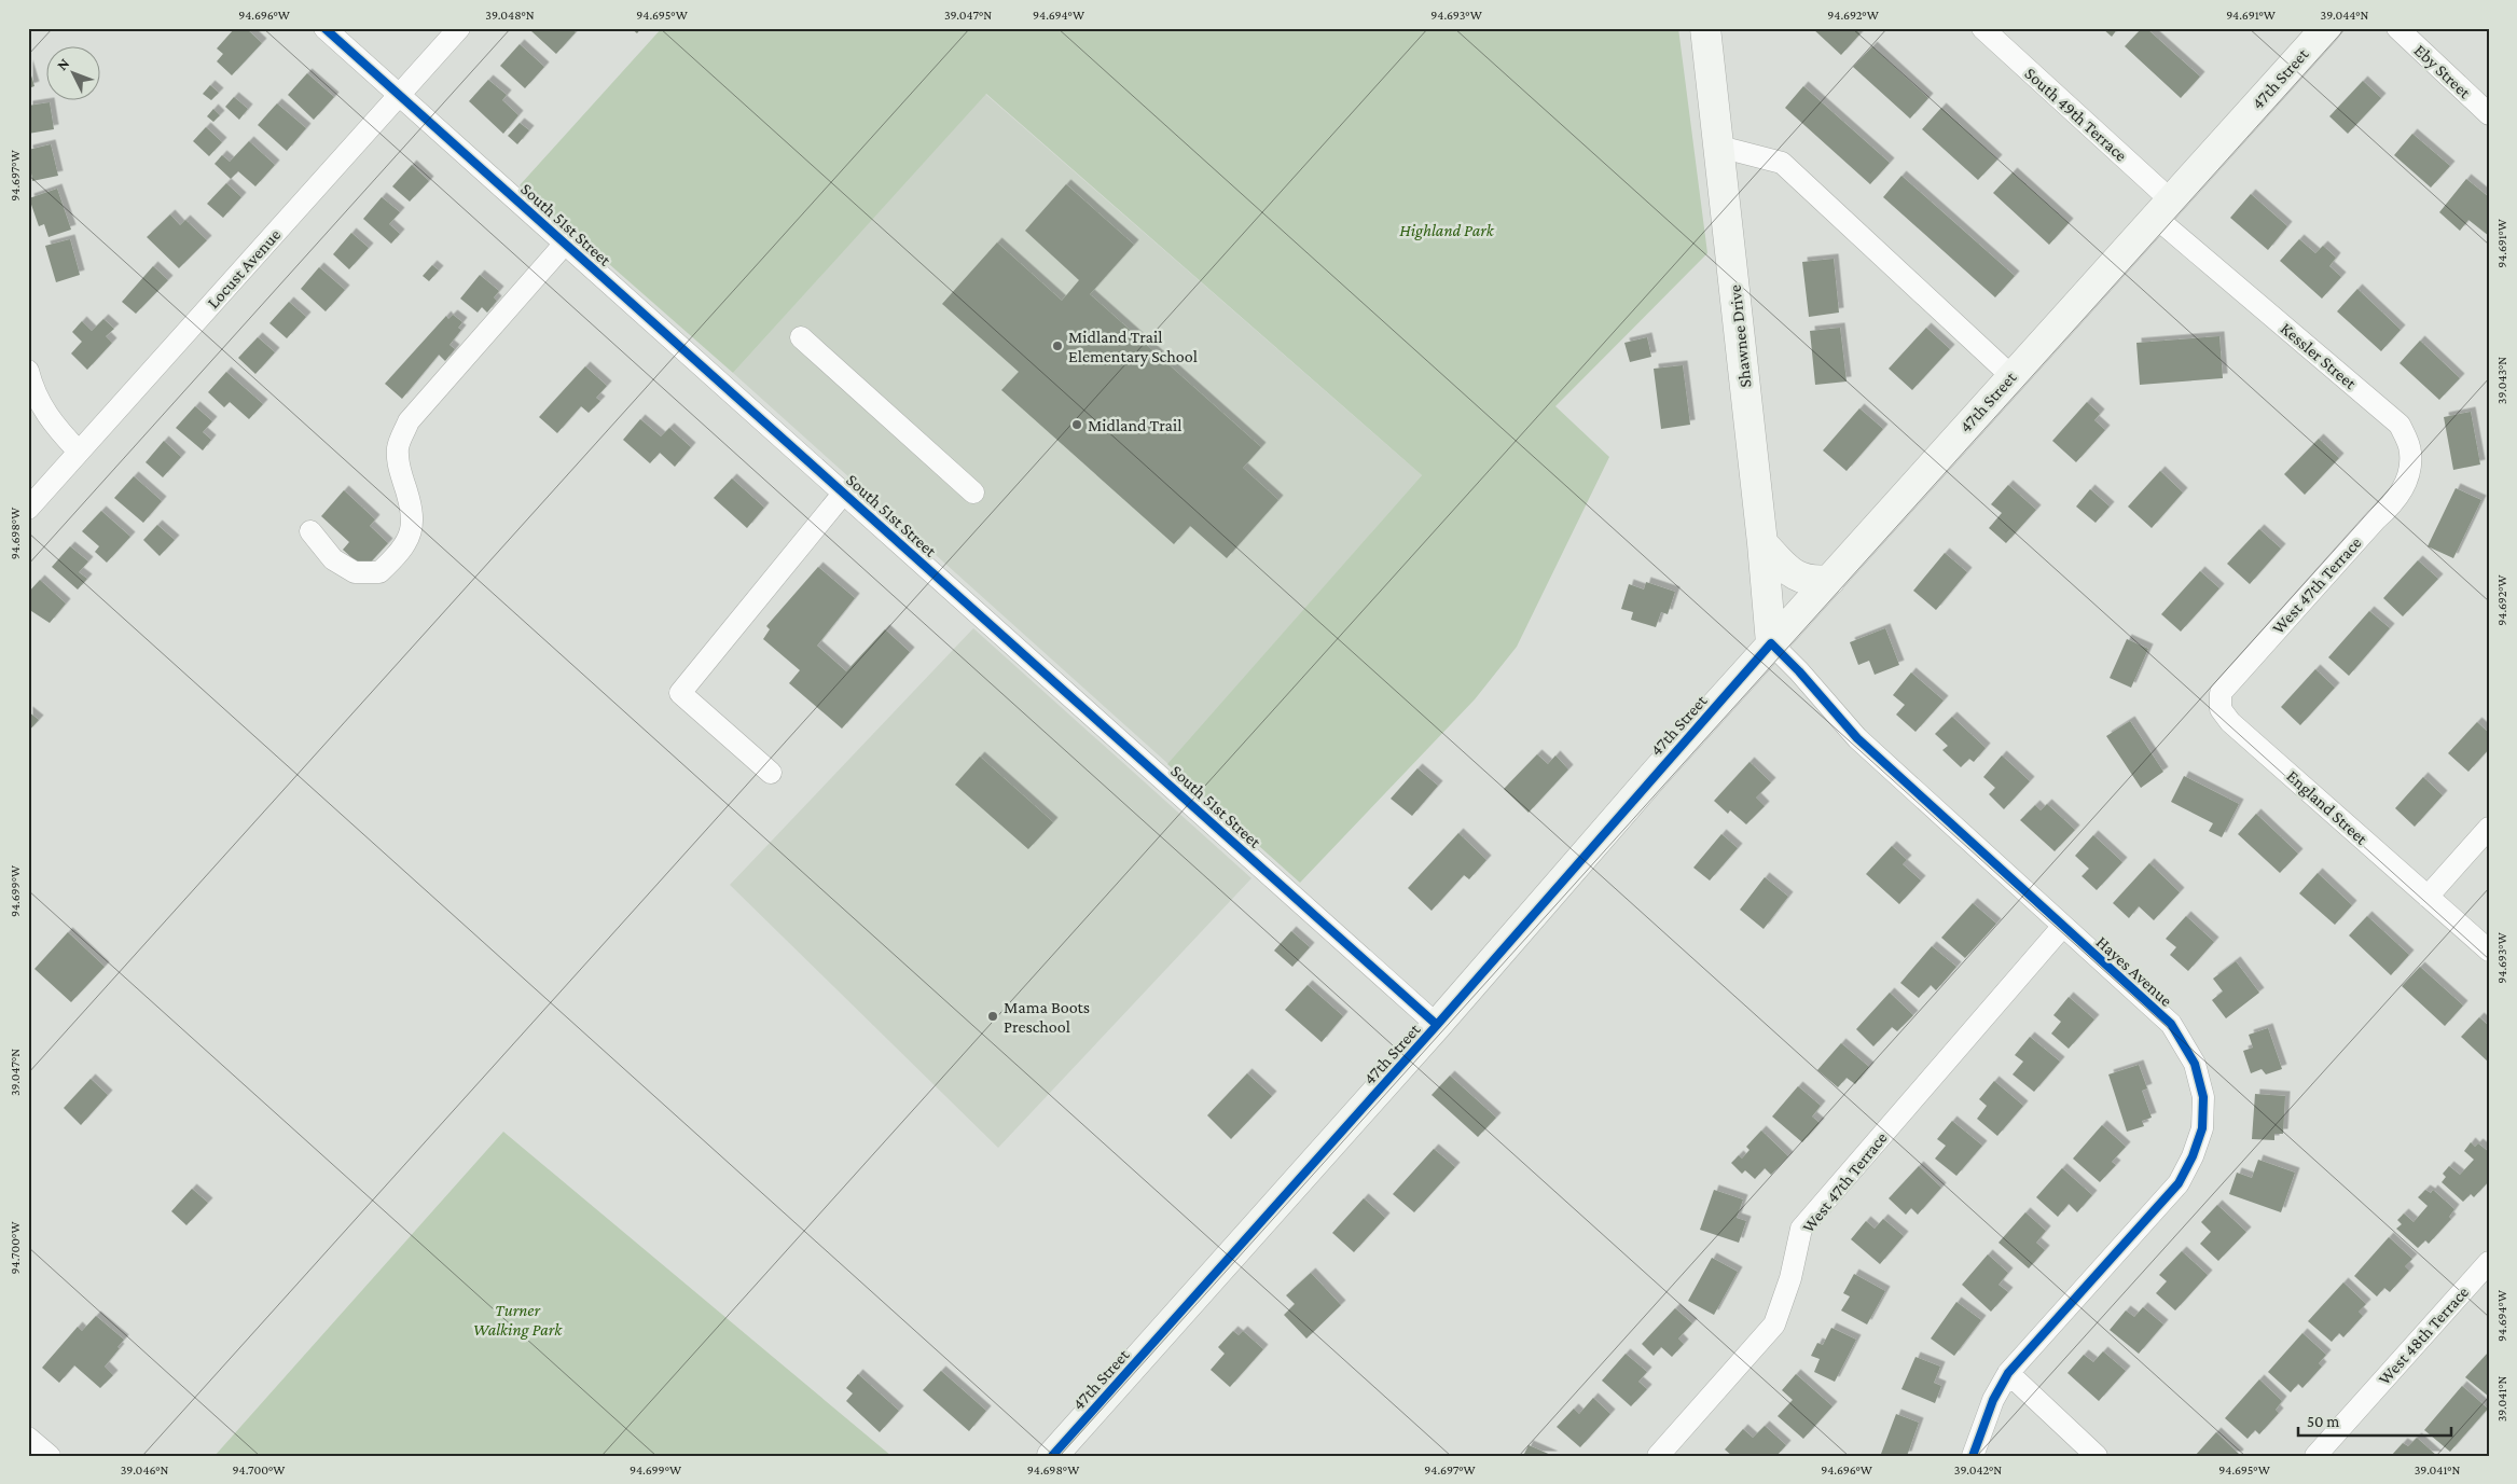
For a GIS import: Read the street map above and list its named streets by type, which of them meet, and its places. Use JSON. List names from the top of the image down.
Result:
{
  "streets": {
    "main road": ["47th Street", "Shawnee Drive"],
    "street": [
      "Eby Street",
      "South 49th Terrace",
      "South 51st Street",
      "Locust Avenue",
      "Kessler Street",
      "West 47th Terrace",
      "England Street",
      "Hayes Avenue",
      "West 48th Terrace"
    ]
  },
  "crossings": [
    ["47th Street", "South 49th Terrace"],
    ["47th Street", "South 51st Street"],
    ["47th Street", "Shawnee Drive"],
    ["47th Street", "Kessler Street"],
    ["47th Street", "Hayes Avenue"],
    ["South 49th Terrace", "Kessler Street"],
    ["South 51st Street", "Locust Avenue"],
    ["Shawnee Drive", "Hayes Avenue"],
    ["Kessler Street", "West 47th Terrace"],
    ["West 47th Terrace", "England Street"],
    ["West 47th Terrace", "Hayes Avenue"]
  ],
  "parks": ["Highland Park", "Turner Walking Park"],
  "places": ["Midland Trail Elementary School", "Midland Trail", "Mama Boots Preschool"],
  "scale_bar": "50 m",
  "north": "top left",
  "coordinates": [
    "94.696°W",
    "39.048°N",
    "94.695°W",
    "39.047°N",
    "94.694°W",
    "94.693°W",
    "94.692°W",
    "94.691°W",
    "39.044°N",
    "94.697°W",
    "39.043°N",
    "94.698°W",
    "94.699°W",
    "94.700°W",
    "39.041°N",
    "39.046°N",
    "39.042°N"
  ]
}
